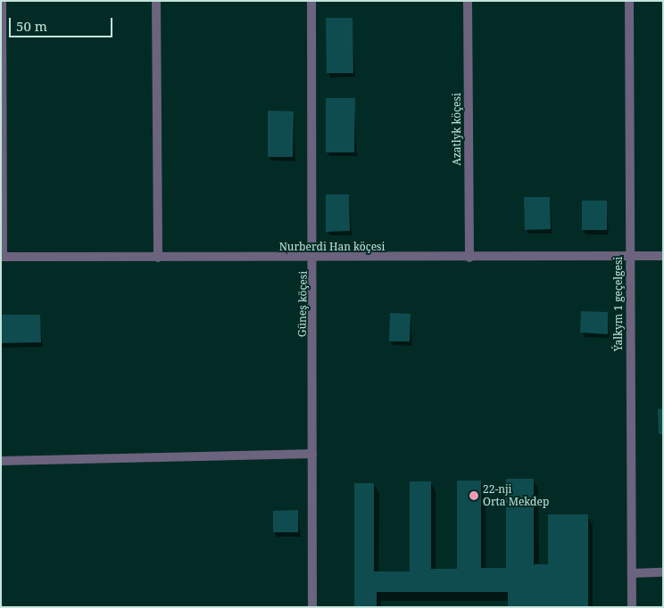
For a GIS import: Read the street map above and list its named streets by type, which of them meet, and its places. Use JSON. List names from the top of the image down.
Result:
{
  "streets": {
    "street": [
      "Azatlyk köçesi",
      "Nurberdi Han köçesi",
      "Güneş köçesi",
      "Ýalkym 1 geçelgesi"
    ]
  },
  "crossings": [
    ["Azatlyk köçesi", "Nurberdi Han köçesi"],
    ["Nurberdi Han köçesi", "Güneş köçesi"],
    ["Nurberdi Han köçesi", "Ýalkym 1 geçelgesi"]
  ],
  "places": ["22-nji Orta Mekdep"],
  "scale_bar": "50 m"
}
